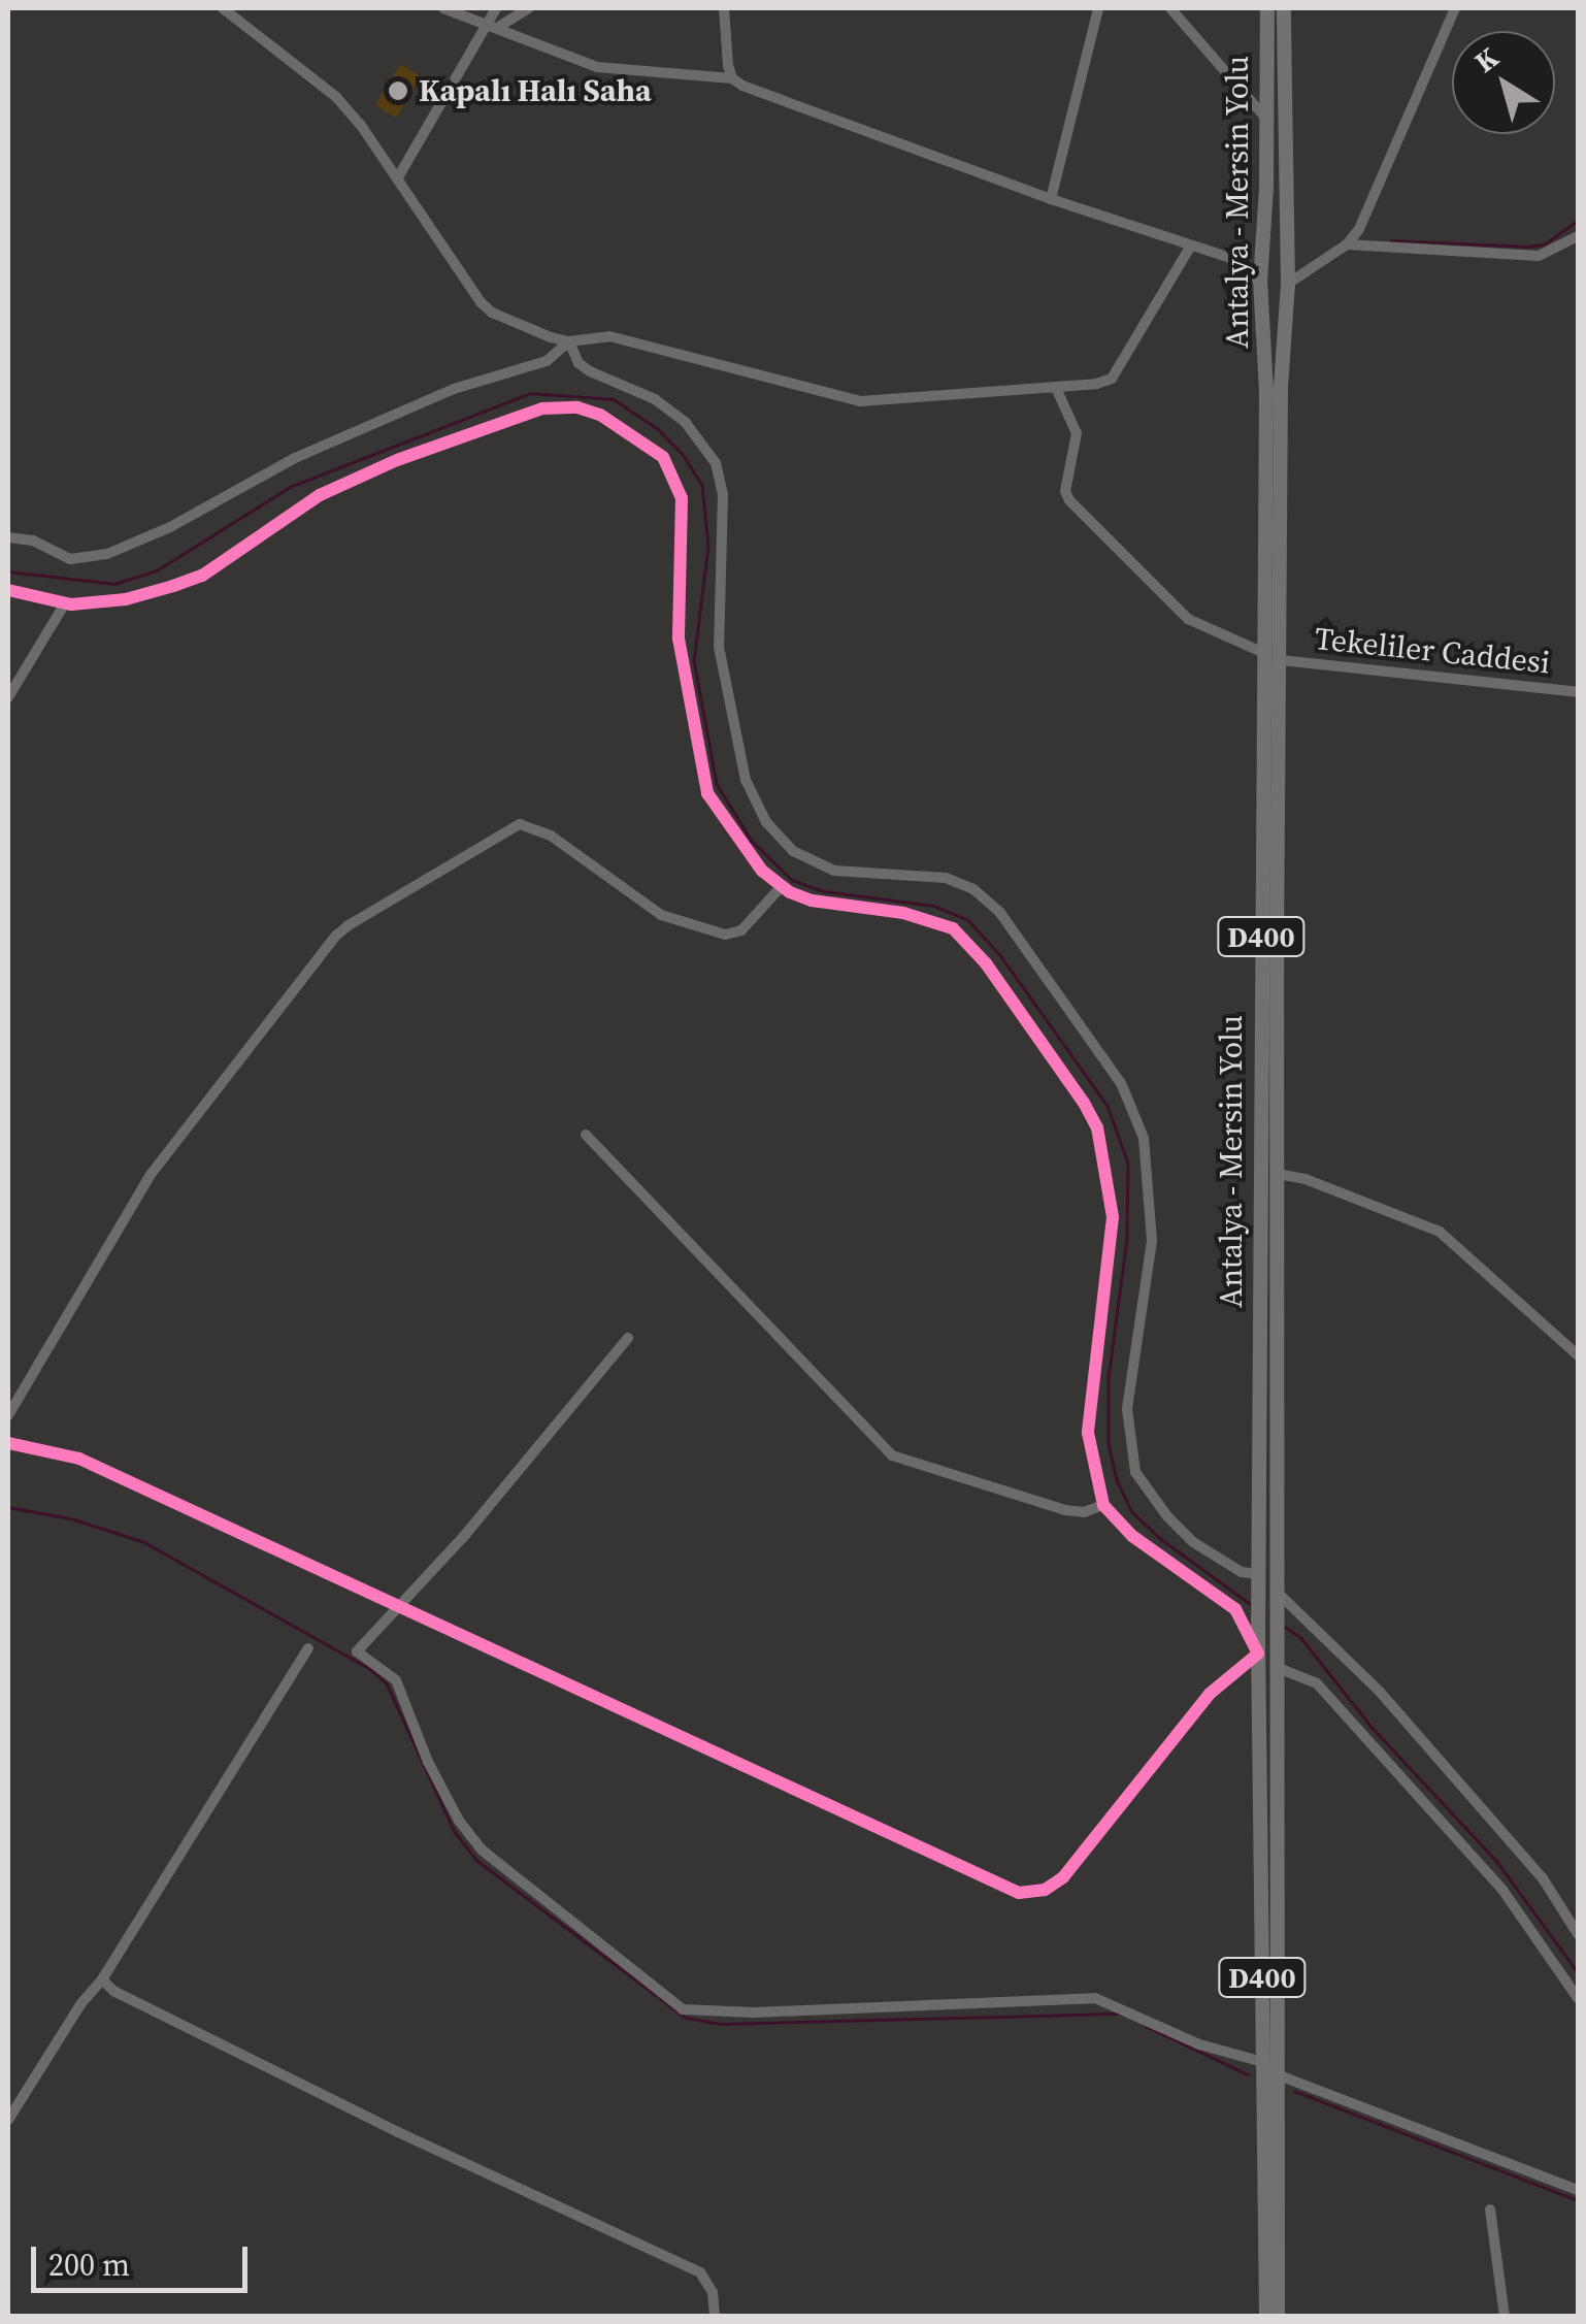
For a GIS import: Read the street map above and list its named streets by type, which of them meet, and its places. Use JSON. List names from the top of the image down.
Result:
{
  "streets": {
    "highway": ["Antalya - Mersin Yolu", "D400"],
    "street": ["Tekeliler Caddesi"]
  },
  "crossings": [
    ["Antalya - Mersin Yolu", "Tekeliler Caddesi"]
  ],
  "places": ["Kapalı Halı Saha"],
  "scale_bar": "200 m",
  "north": "top left"
}
